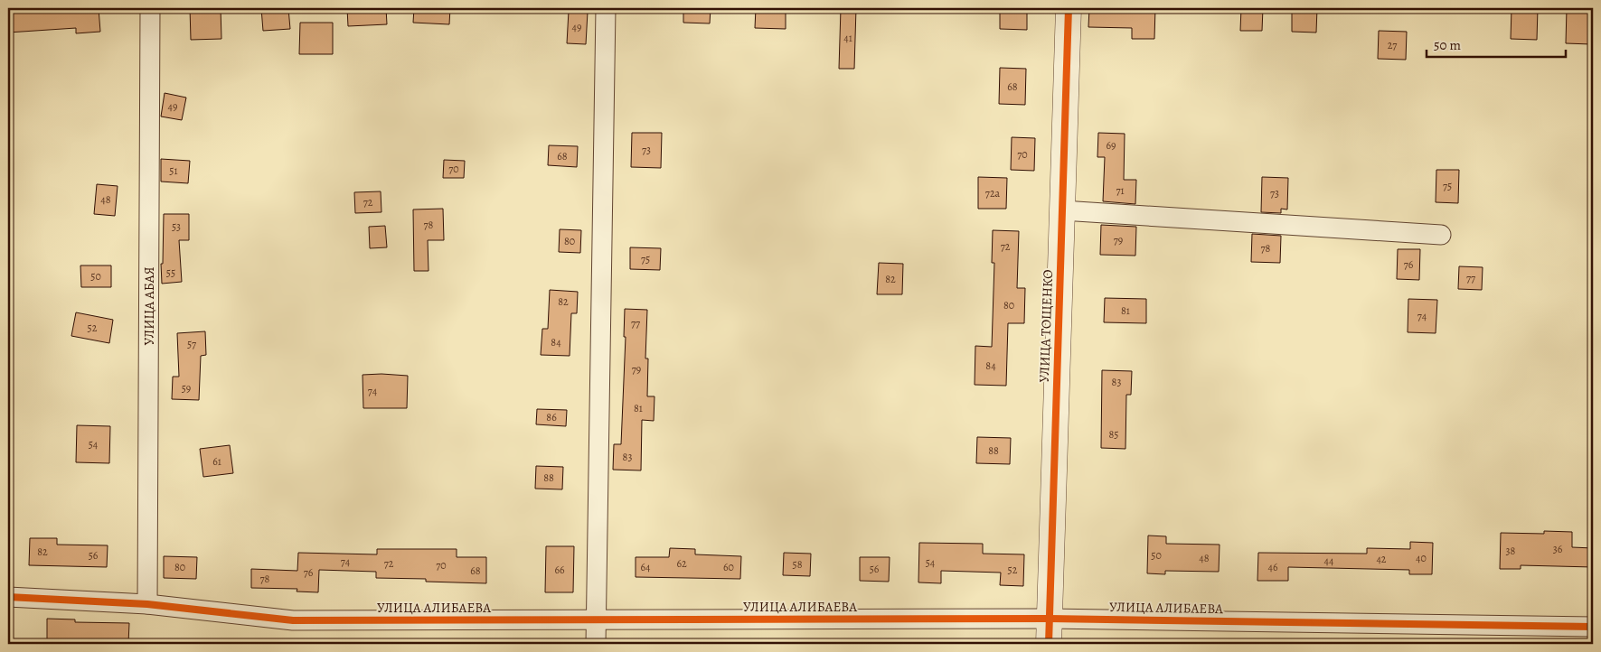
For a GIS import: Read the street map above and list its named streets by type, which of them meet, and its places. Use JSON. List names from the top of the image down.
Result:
{
  "streets": {
    "street": ["УЛИЦА АБАЯ", "УЛИЦА ТОЩЕНКО", "УЛИЦА АЛИБАЕВА"]
  },
  "crossings": [
    ["УЛИЦА АБАЯ", "УЛИЦА АЛИБАЕВА"],
    ["УЛИЦА ТОЩЕНКО", "УЛИЦА АЛИБАЕВА"]
  ],
  "house_numbers": [
    "49",
    "41",
    "27",
    "68",
    "49",
    "69",
    "73",
    "70",
    "68",
    "70",
    "51",
    "75",
    "71",
    "72а",
    "73",
    "48",
    "72",
    "78",
    "53",
    "79",
    "80",
    "72",
    "78",
    "75",
    "76",
    "55",
    "50",
    "77",
    "82",
    "82",
    "80",
    "81",
    "74",
    "77",
    "52",
    "84",
    "57",
    "84",
    "79",
    "83",
    "59",
    "74",
    "81",
    "86",
    "85",
    "54",
    "88",
    "83",
    "61",
    "88",
    "36",
    "38",
    "82",
    "56",
    "50",
    "48",
    "40",
    "42",
    "44",
    "74",
    "54",
    "72",
    "62",
    "58",
    "70",
    "80",
    "64",
    "60",
    "46",
    "56",
    "66",
    "52",
    "68",
    "76",
    "78"
  ],
  "scale_bar": "50 m"
}
